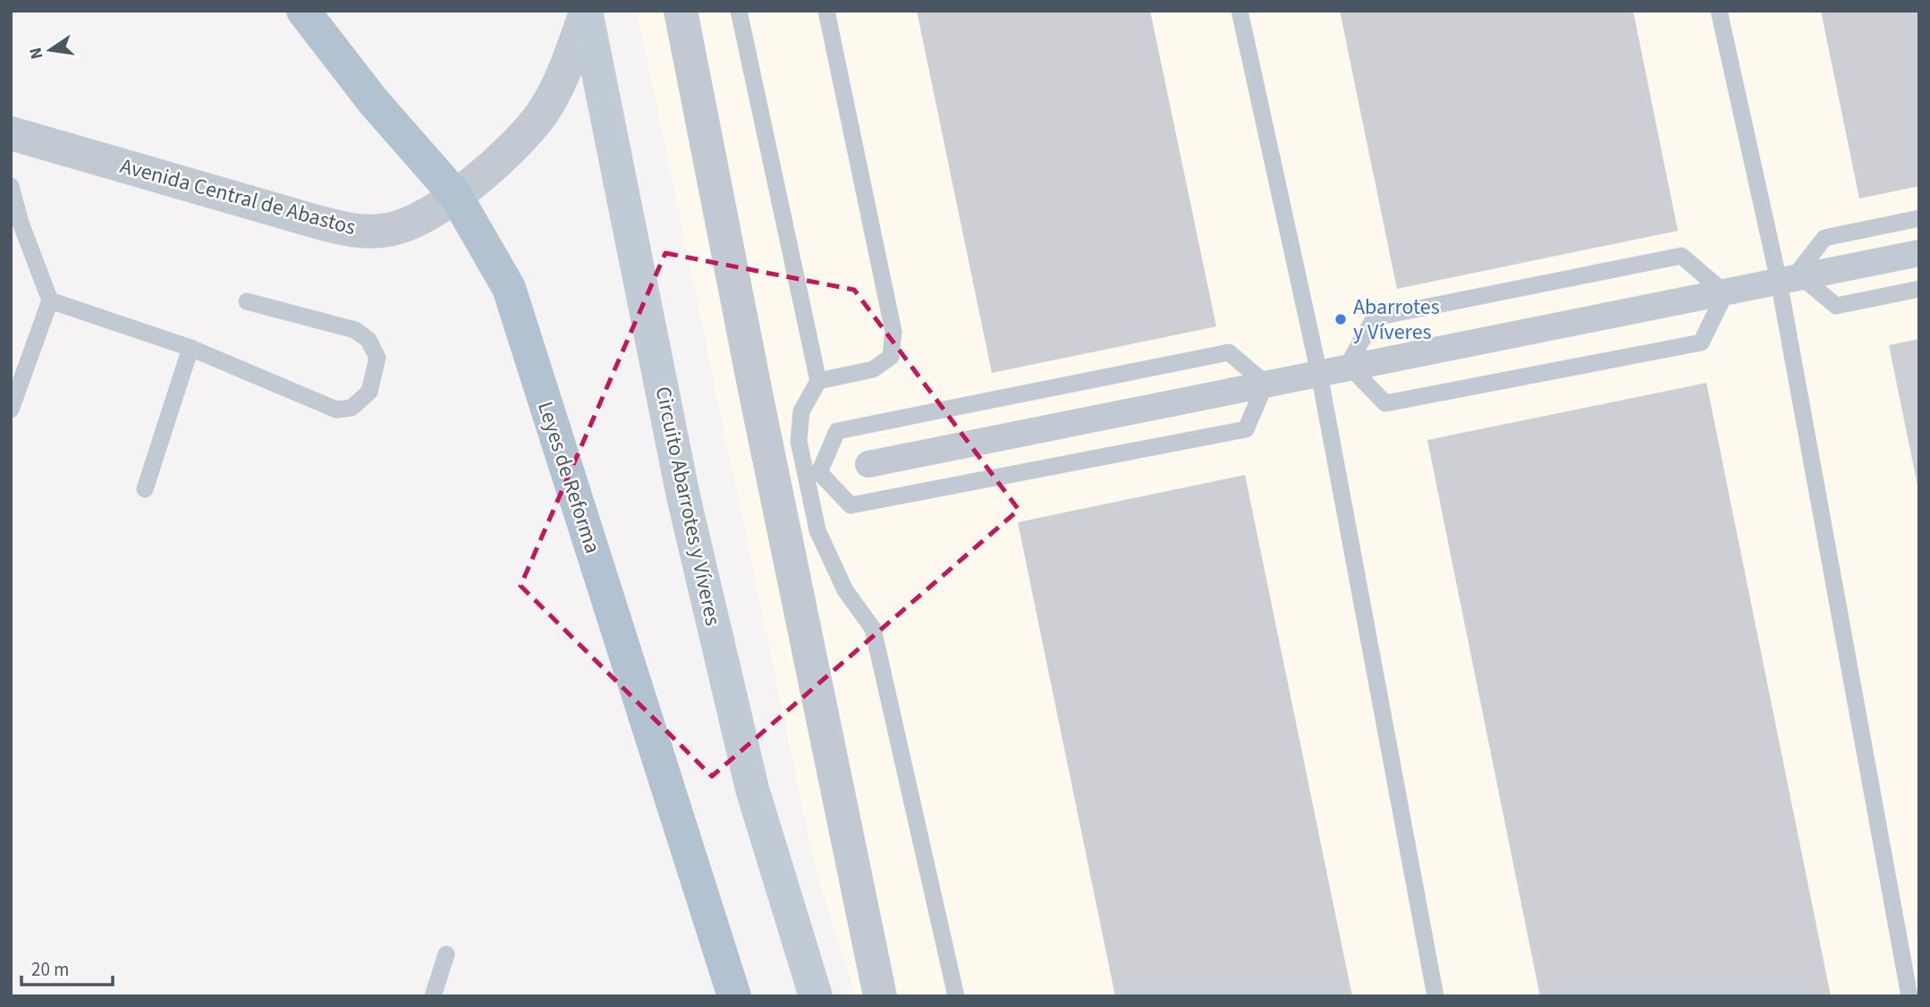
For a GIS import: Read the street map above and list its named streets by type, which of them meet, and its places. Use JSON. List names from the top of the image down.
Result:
{
  "streets": {
    "main road": ["Leyes de Reforma", "Circuito Abarrotes y Víveres"],
    "street": ["Avenida Central de Abastos"]
  },
  "crossings": [
    ["Avenida Central de Abastos", "Leyes de Reforma"],
    ["Avenida Central de Abastos", "Circuito Abarrotes y Víveres"]
  ],
  "places": ["Abarrotes y Víveres"],
  "scale_bar": "20 m",
  "north": "left"
}
